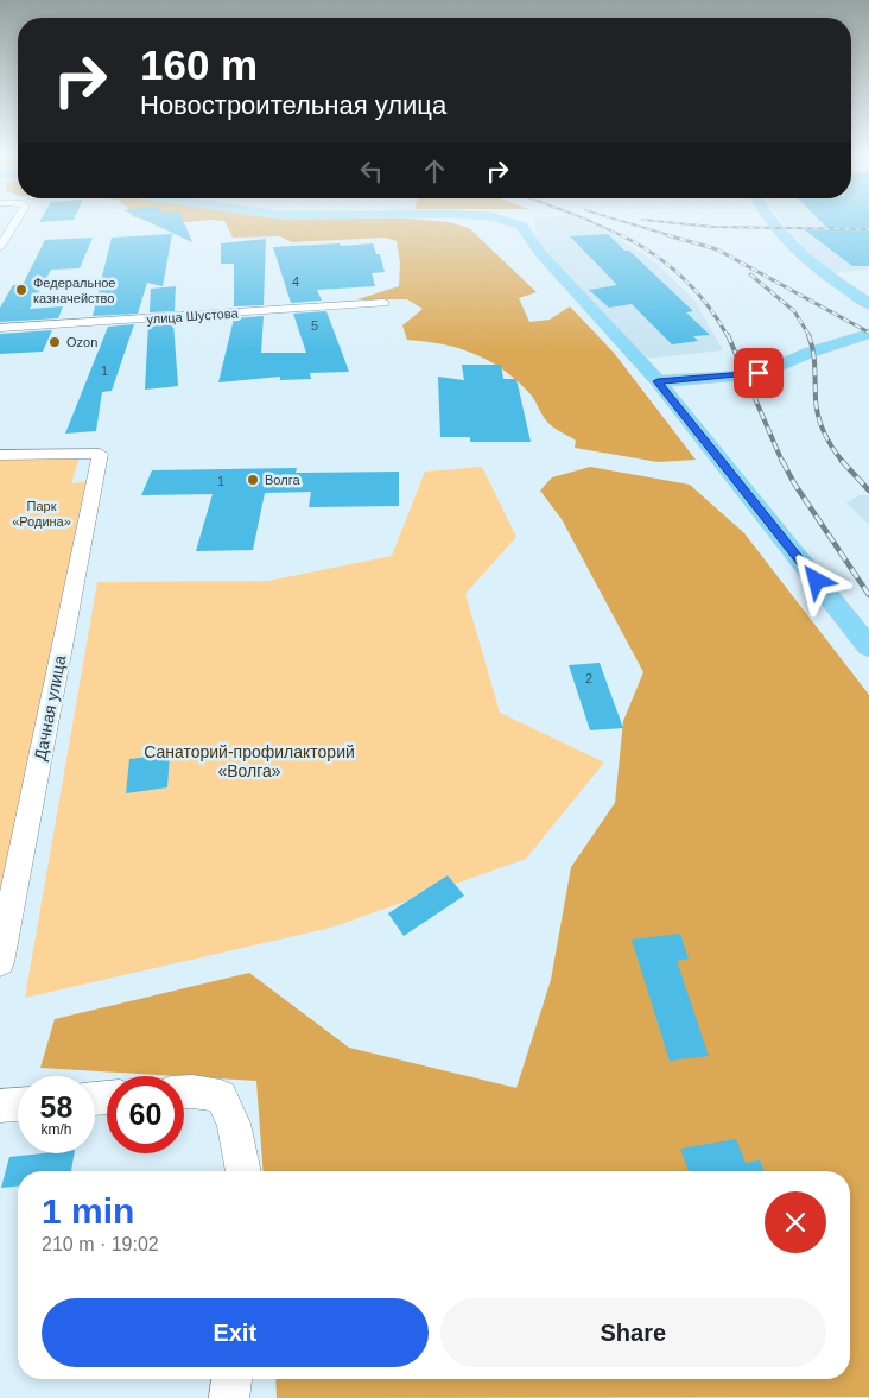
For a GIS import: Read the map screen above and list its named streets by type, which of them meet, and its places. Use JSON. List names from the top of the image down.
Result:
{
  "streets": {
    "street": ["улица Шустова", "Дачная улица"]
  },
  "parks": ["Парк «Родина»", "Санаторий-профилакторий «Волга»"],
  "places": ["Федеральное казначейство", "Ozon", "Волга"],
  "house_numbers": [
    "4",
    "5",
    "1",
    "1",
    "2"
  ],
  "page": {
    "turn": ["160 m", "Новостроительная улица"],
    "speed": "58 km/h",
    "limit": "60",
    "heading": ["1 min", "210 m · 19:02"],
    "buttons": ["Exit", "Share"]
  }
}
